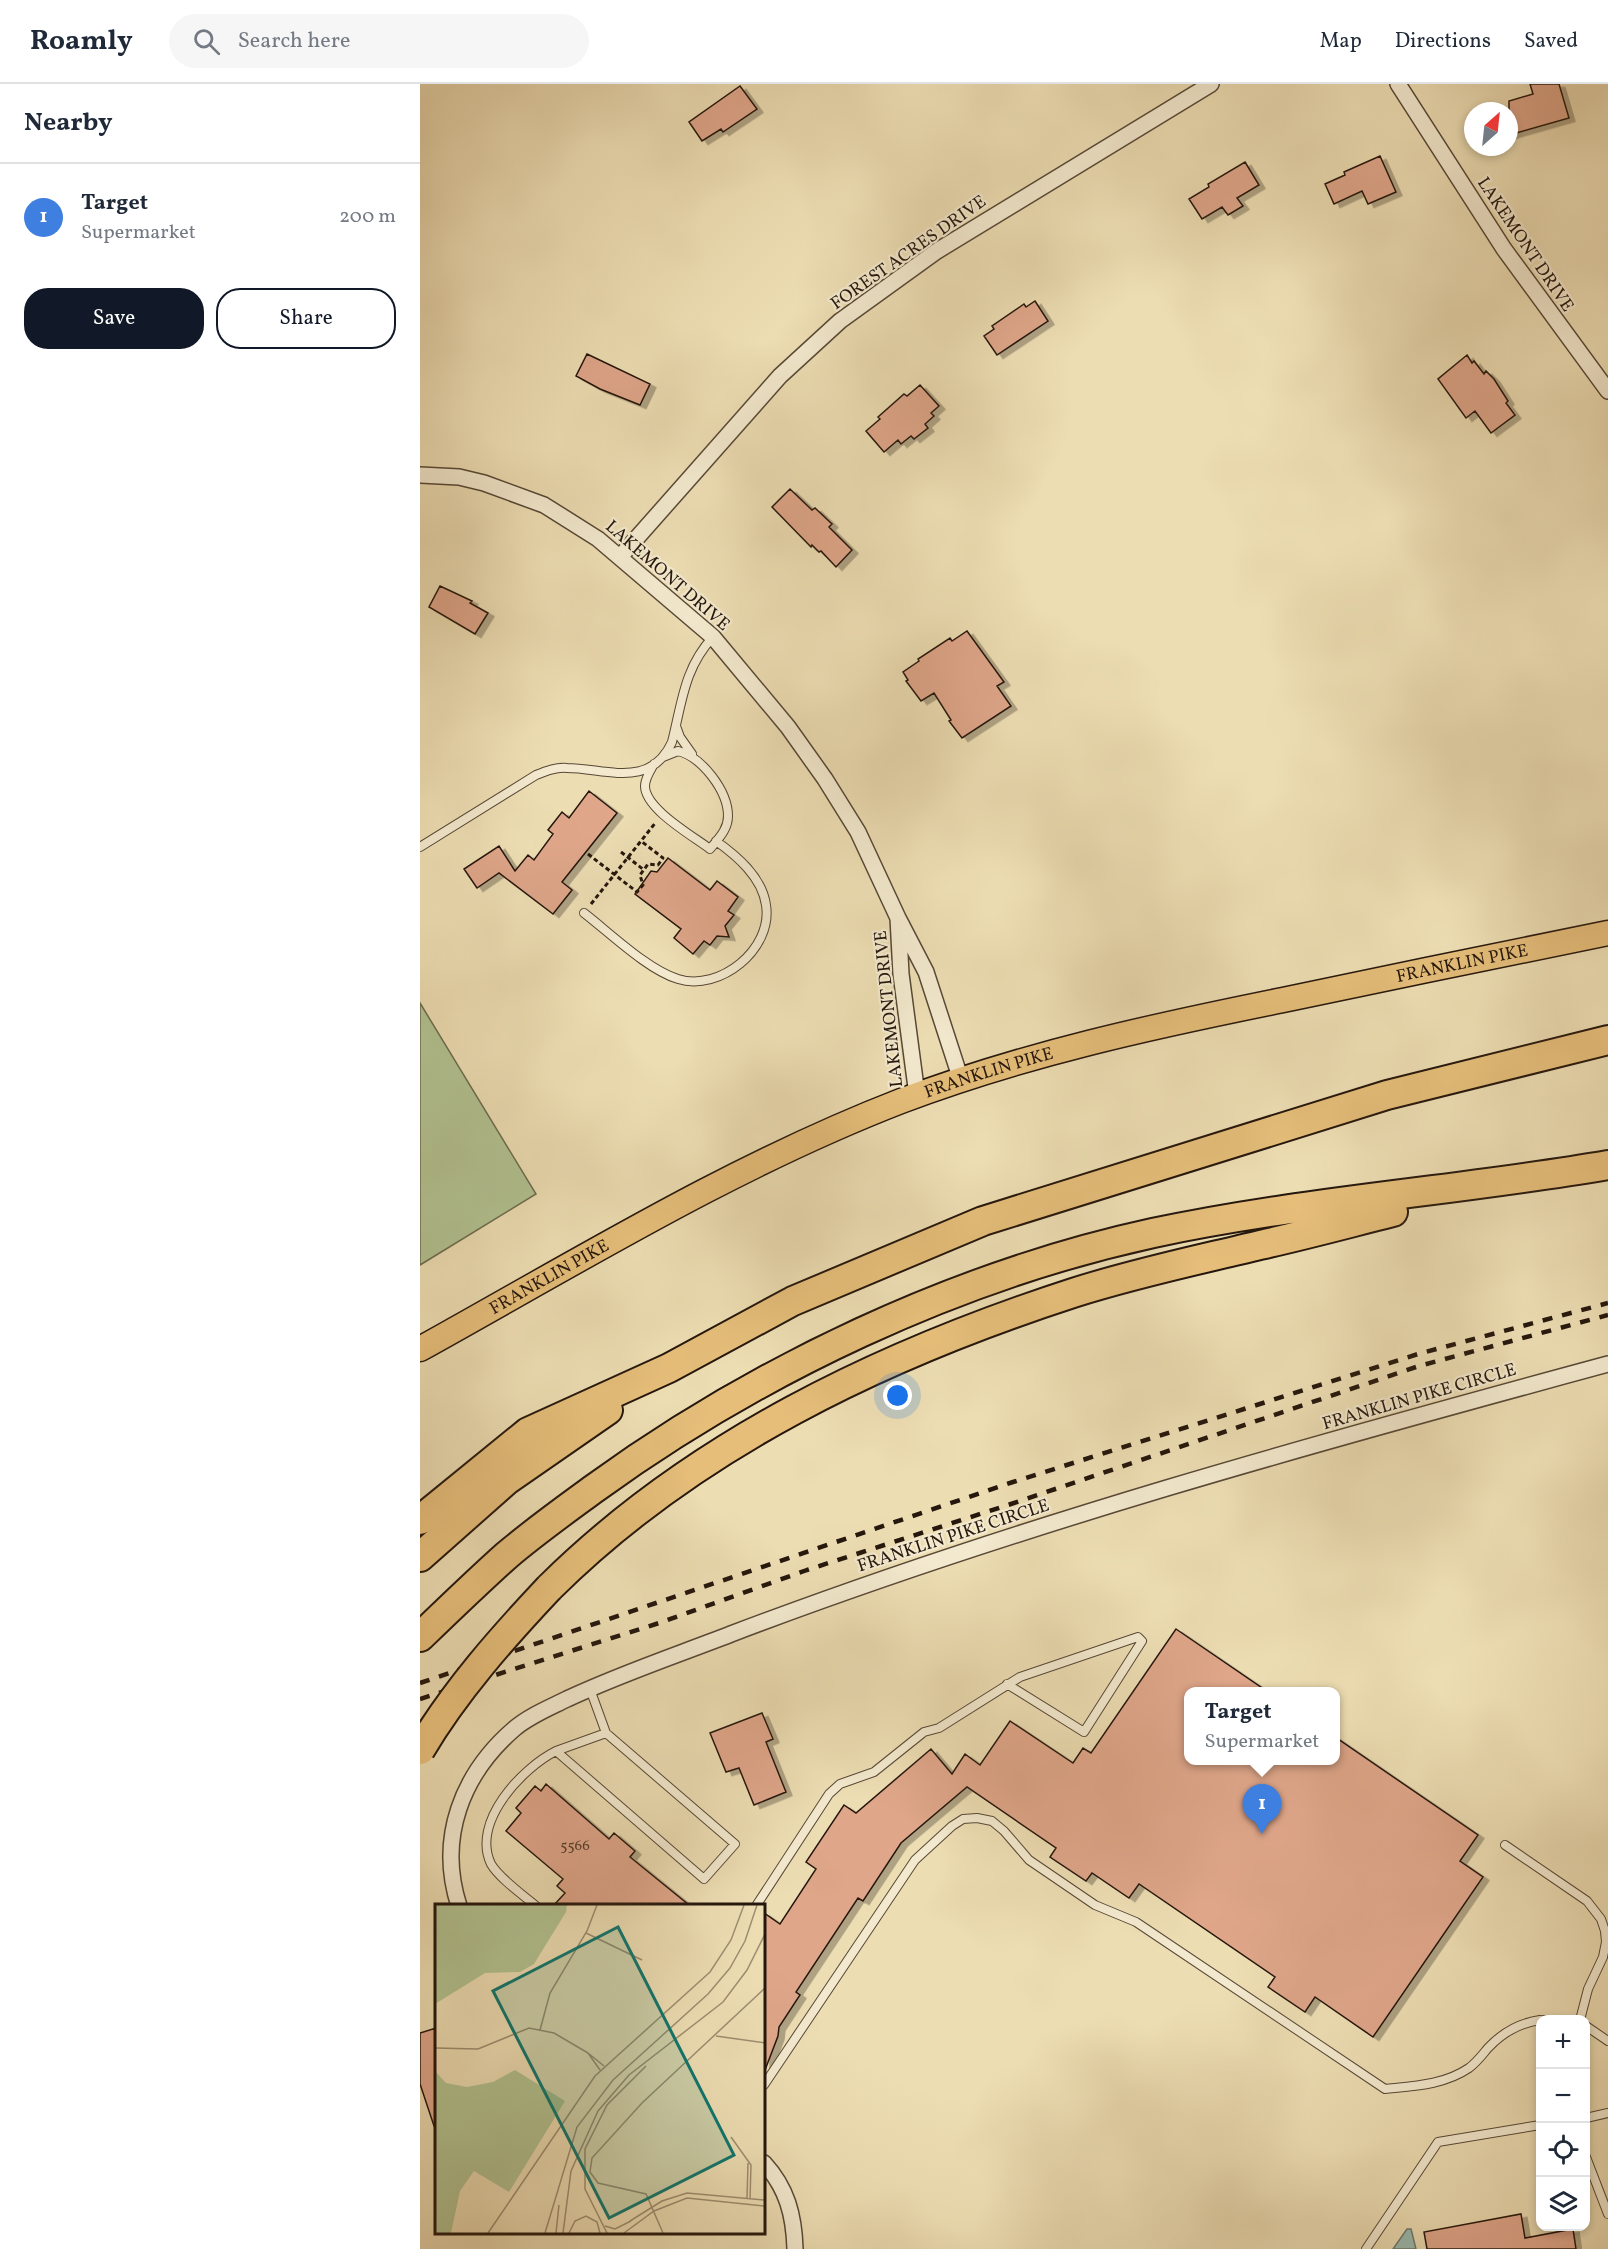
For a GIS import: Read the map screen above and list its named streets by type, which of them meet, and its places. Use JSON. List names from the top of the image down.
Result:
{
  "streets": {
    "main road": ["FRANKLIN PIKE"],
    "street": ["LAKEMONT DRIVE", "FOREST ACRES DRIVE", "FRANKLIN PIKE CIRCLE"]
  },
  "crossings": [
    ["LAKEMONT DRIVE", "FOREST ACRES DRIVE"],
    ["LAKEMONT DRIVE", "FRANKLIN PIKE"]
  ],
  "house_numbers": ["5566"],
  "north": "top right",
  "page": {
    "header": "Roamly",
    "search": "Search here",
    "nav": ["Map", "Directions", "Saved"],
    "heading": "Nearby",
    "list": [
      {
        "mark": "1",
        "name": "Target",
        "note": "Supermarket",
        "value": "200 m"
      }
    ],
    "buttons": ["Save", "Share"],
    "popup": ["Target", "Supermarket"],
    "pins": "1",
    "map_buttons": ["+", "−"]
  }
}
